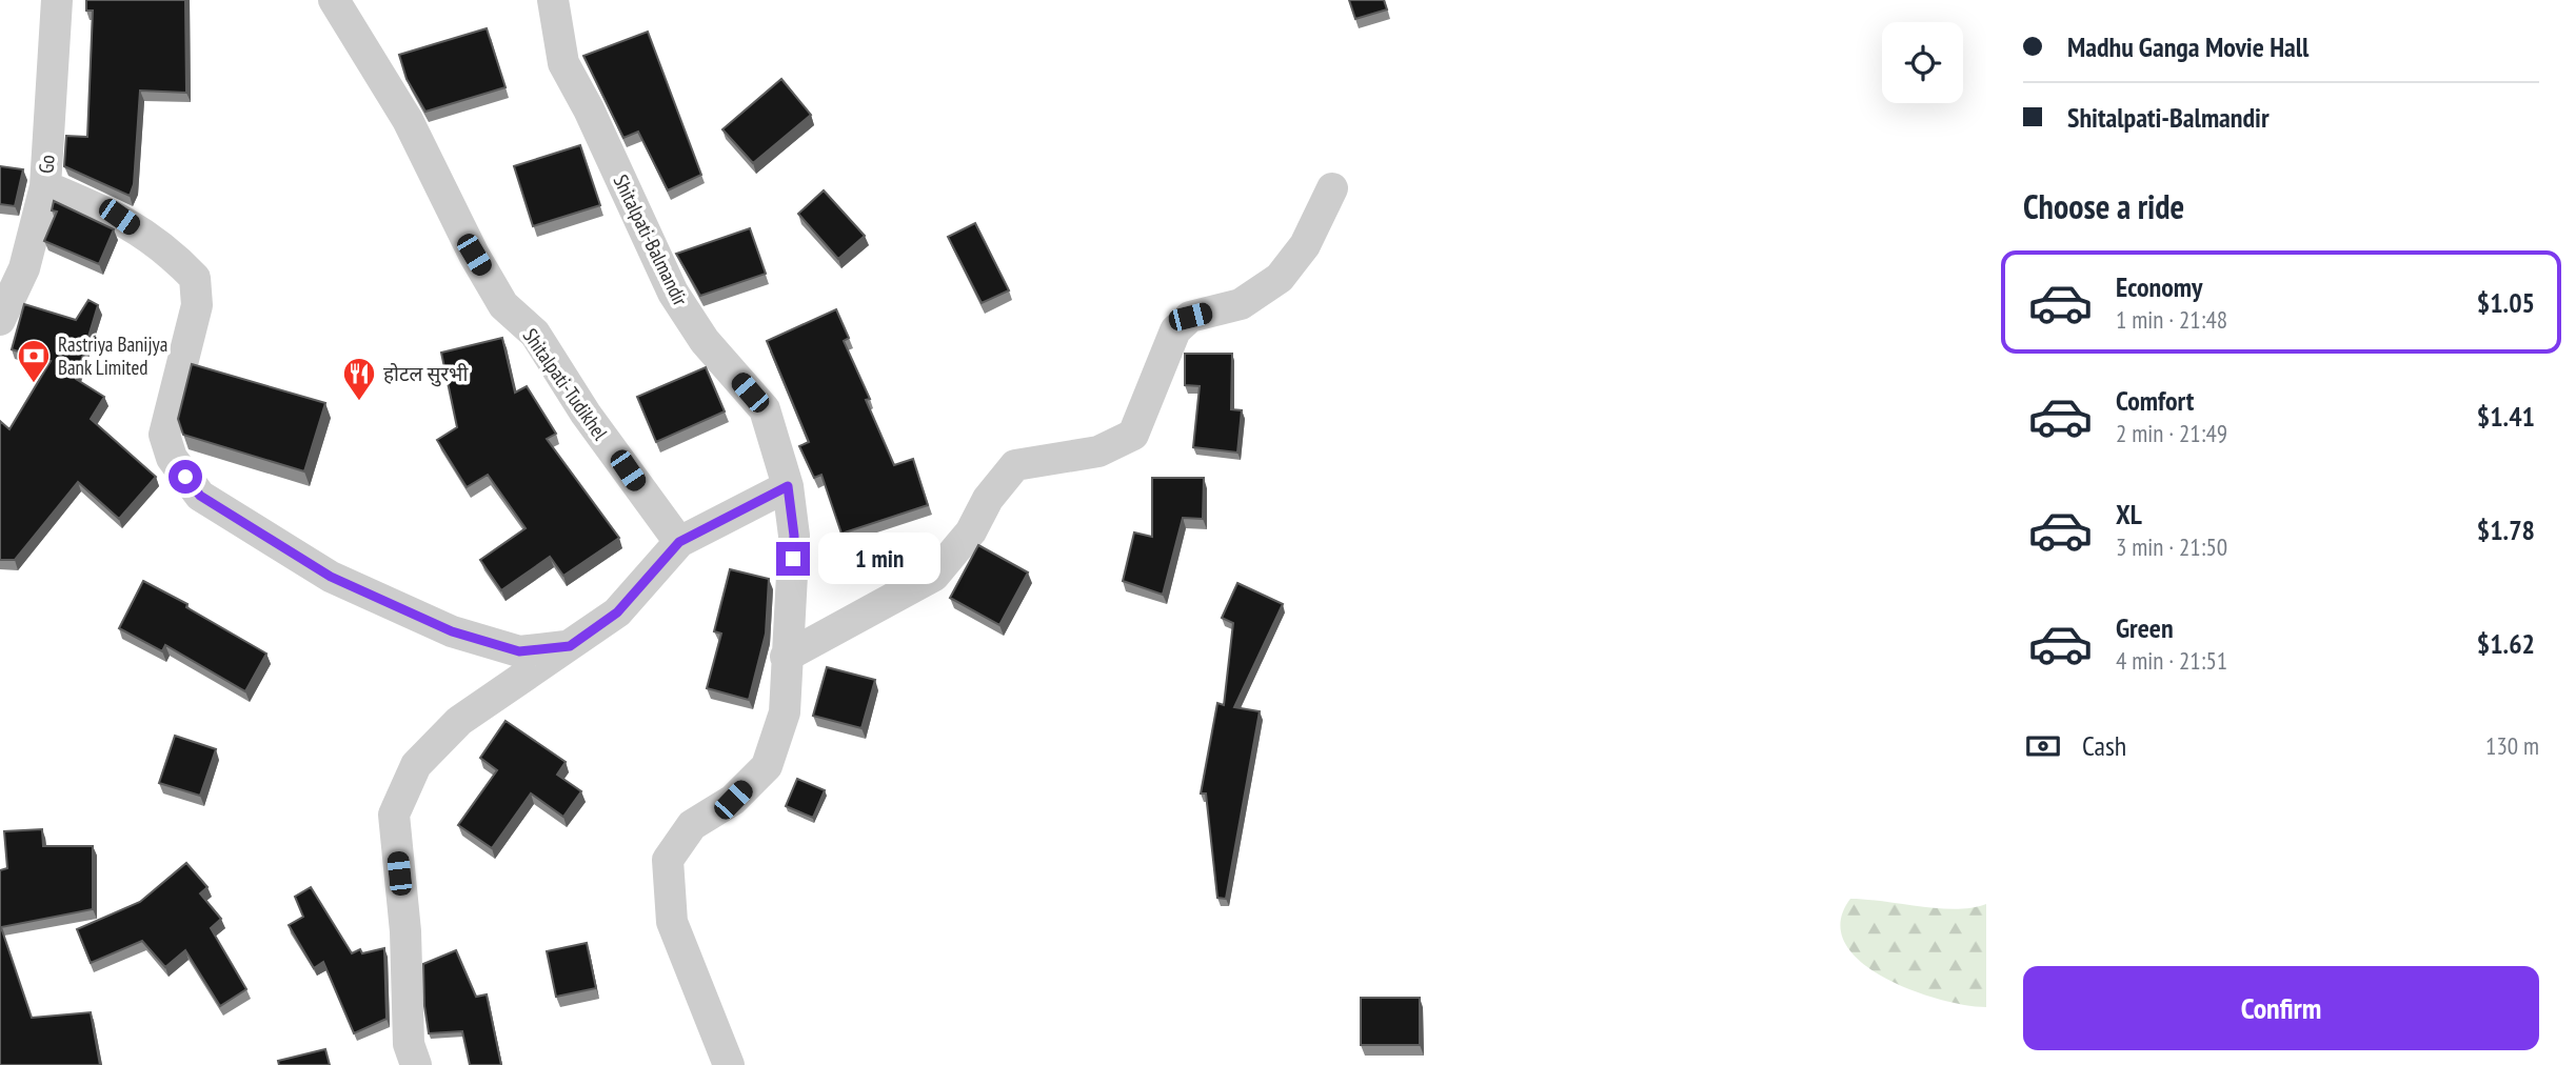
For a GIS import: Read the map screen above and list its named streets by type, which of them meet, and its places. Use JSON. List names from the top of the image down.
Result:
{
  "streets": {
    "street": ["Go", "Shitalpati-Balmandir", "Shitalpati-Tudikhel"]
  },
  "places": {
    "bank": ["Rastriya Banijya Bank Limited"],
    "restaurant": ["होटल सुरभी"]
  },
  "page": {
    "banner": ["Madhu Ganga Movie Hall", "Shitalpati-Balmandir"],
    "heading": "Choose a ride",
    "list": [
      {
        "name": "Economy",
        "note": "1 min · 21:48",
        "value": "$1.05"
      },
      {
        "name": "Comfort",
        "note": "2 min · 21:49",
        "value": "$1.41"
      },
      {
        "name": "XL",
        "note": "3 min · 21:50",
        "value": "$1.78"
      },
      {
        "name": "Green",
        "note": "4 min · 21:51",
        "value": "$1.62"
      }
    ],
    "bubble": "1 min",
    "pay": ["Cash", "130 m"],
    "buttons": "Confirm"
  }
}
